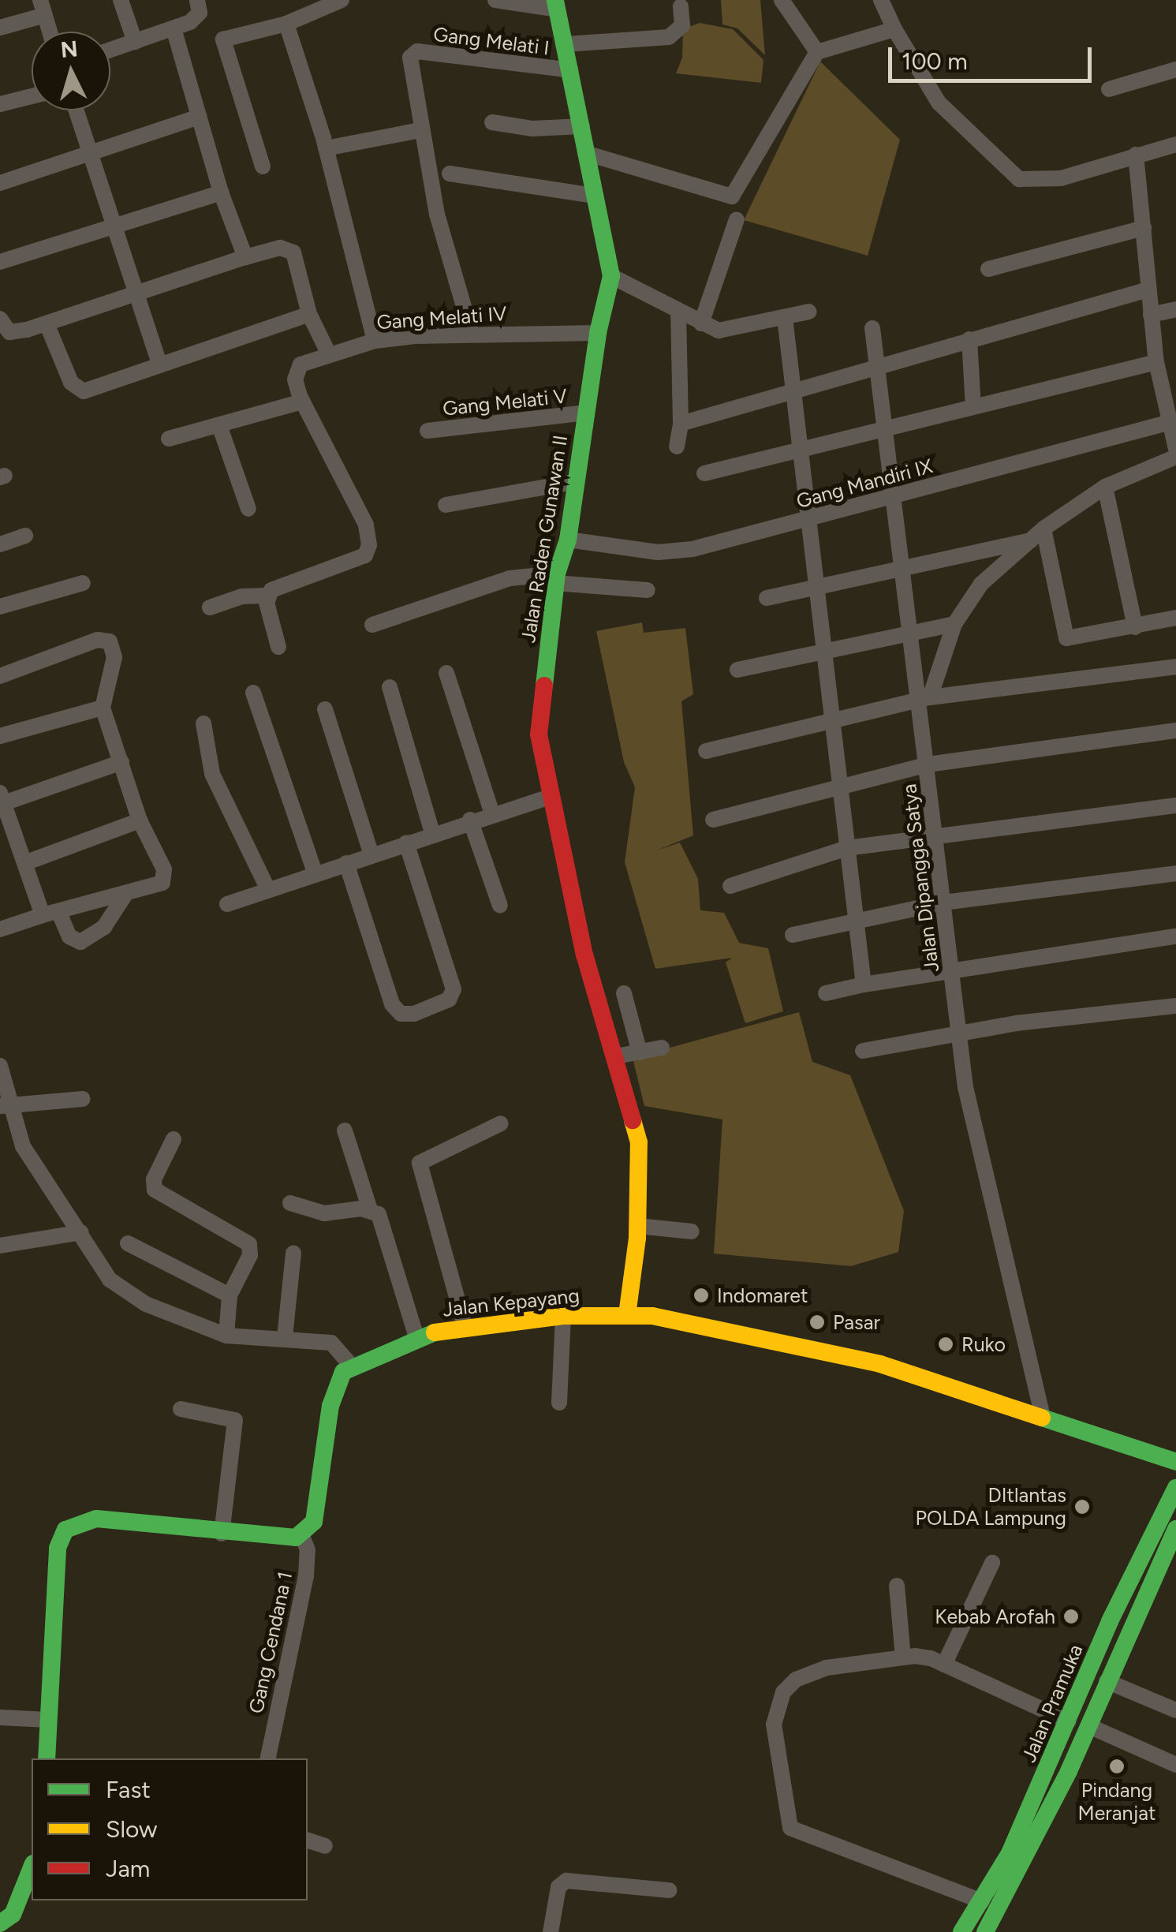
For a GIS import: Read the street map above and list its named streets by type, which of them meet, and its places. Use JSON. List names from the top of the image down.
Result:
{
  "streets": {
    "street": [
      "Gang Melati I",
      "Gang Melati IV",
      "Gang Melati V",
      "Gang Mandiri IX",
      "Jalan Raden Gunawan II",
      "Jalan Dipangga Satya",
      "Jalan Kepayang",
      "Gang Cendana 1",
      "Jalan Pramuka"
    ]
  },
  "crossings": [
    ["Gang Melati I", "Jalan Raden Gunawan II"],
    ["Gang Melati IV", "Jalan Raden Gunawan II"],
    ["Gang Melati V", "Jalan Raden Gunawan II"],
    ["Gang Mandiri IX", "Jalan Raden Gunawan II"],
    ["Gang Mandiri IX", "Jalan Dipangga Satya"],
    ["Jalan Raden Gunawan II", "Jalan Kepayang"],
    ["Jalan Dipangga Satya", "Jalan Kepayang"]
  ],
  "places": [
    "Indomaret",
    "Pasar",
    "Ruko",
    "DItlantas POLDA Lampung",
    "Kebab Arofah",
    "Pindang Meranjat"
  ],
  "legend": ["Fast", "Slow", "Jam"],
  "scale_bar": "100 m",
  "north": "top"
}
